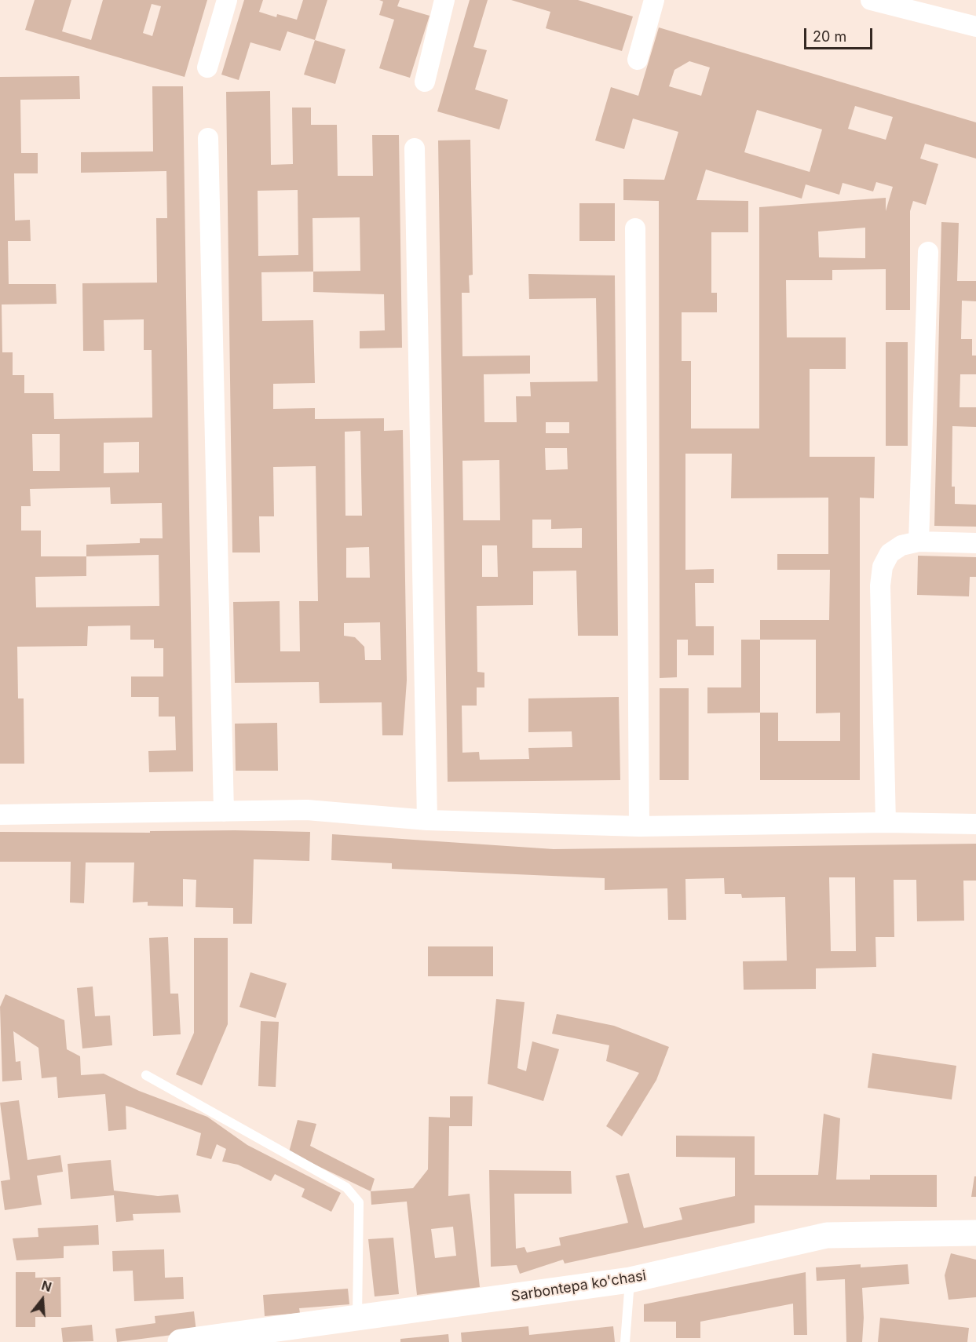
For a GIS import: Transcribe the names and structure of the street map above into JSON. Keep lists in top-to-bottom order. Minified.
{"streets":{"street":["Sarbontepa ko'chasi"]},"scale_bar":"20 m","north":"top"}
